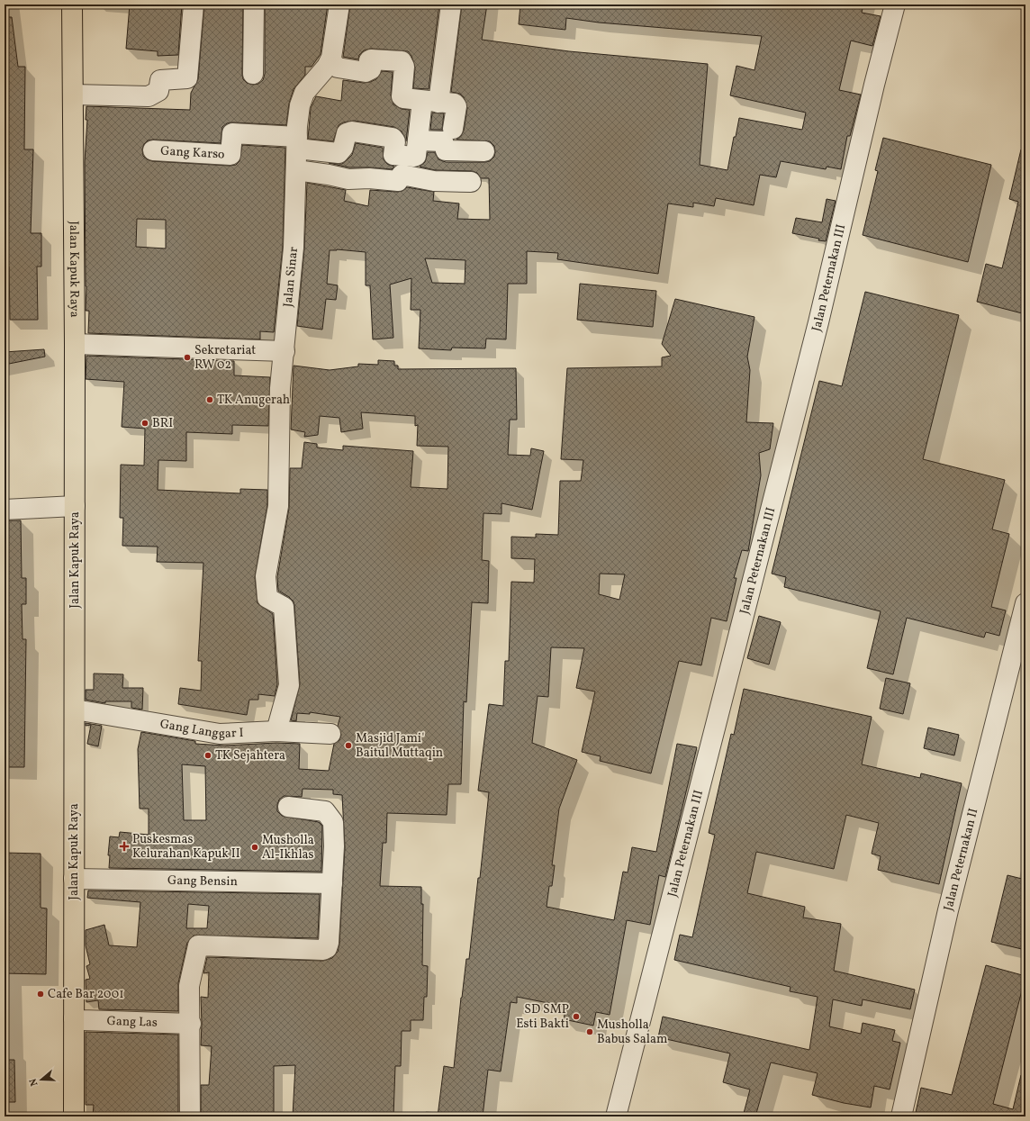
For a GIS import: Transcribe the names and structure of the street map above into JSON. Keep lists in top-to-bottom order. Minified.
{"streets":{"main road":["Jalan Kapuk Raya"],"street":["Gang Karso","Jalan Sinar","Jalan Peternakan III","Gang Langgar I","Jalan Peternakan II","Gang Bensin","Gang Las"]},"crossings":[["Gang Karso","Jalan Sinar"],["Jalan Kapuk Raya","Gang Langgar I"],["Jalan Kapuk Raya","Gang Bensin"],["Jalan Kapuk Raya","Gang Las"],["Jalan Sinar","Gang Langgar I"]],"places":{"other":["Sekretariat RW 02","TK Anugerah","BRI","Masjid Jami' Baitul Muttaqin","TK Sejahtera","Musholla Al-Ikhlas","Cafe Bar 2001","SD SMP Esti Bakti","Musholla Babus Salam"],"health":["Puskesmas Kelurahan Kapuk II"]},"north":"left"}
